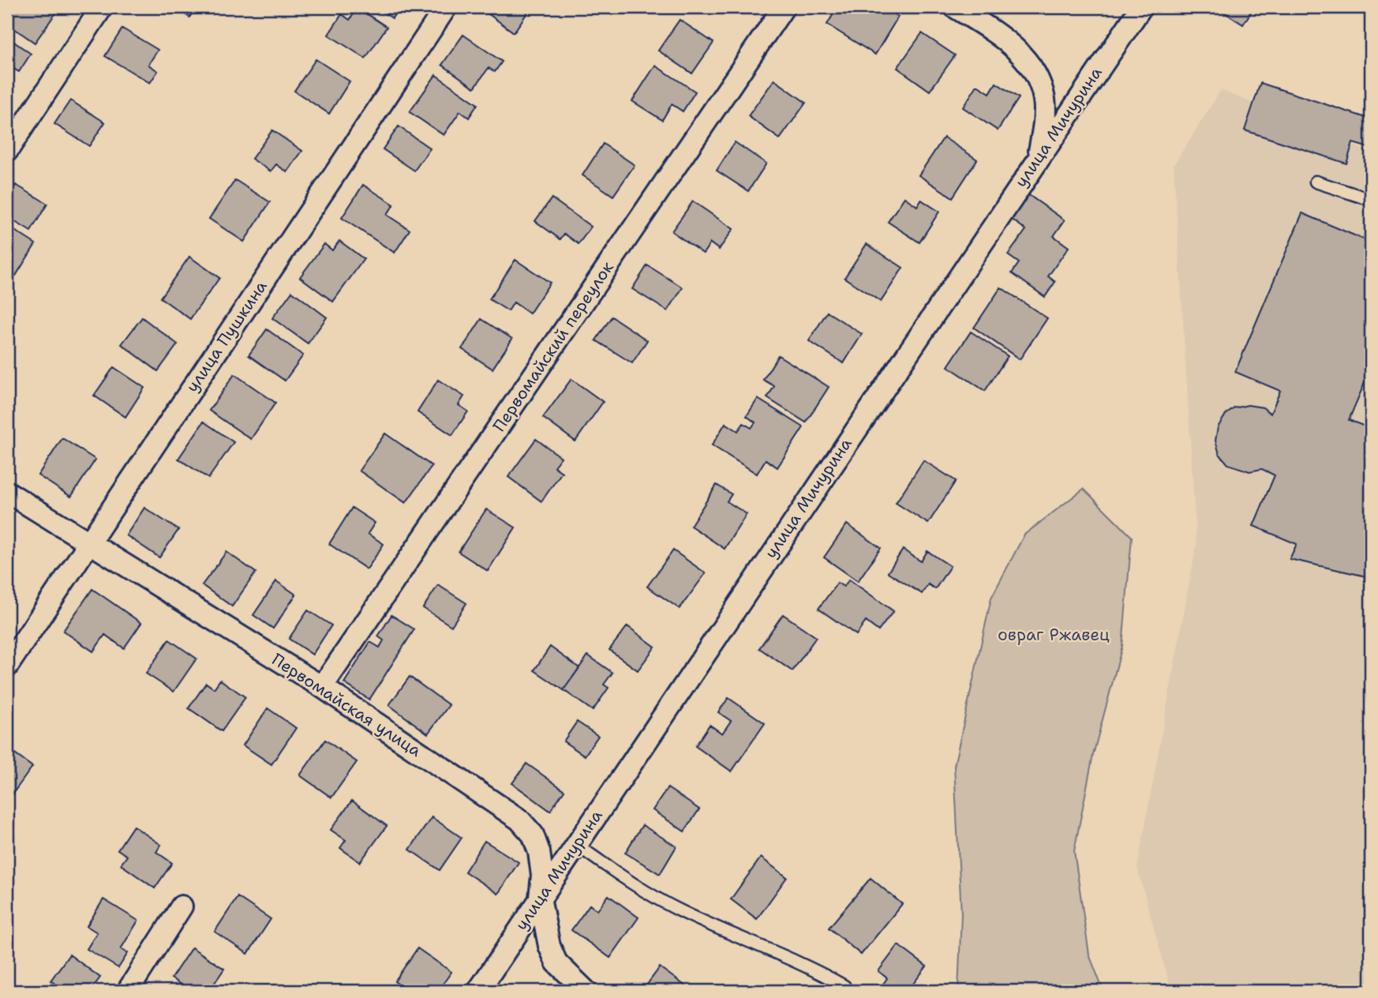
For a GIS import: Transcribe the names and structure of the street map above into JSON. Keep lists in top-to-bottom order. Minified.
{"streets":{"street":["улица Мичурина","улица Пушкина","Первомайский переулок","Первомайская улица"]},"crossings":[["улица Мичурина","Первомайская улица"],["улица Пушкина","Первомайская улица"],["Первомайский переулок","Первомайская улица"]],"parks":["овраг Ржавец"]}
